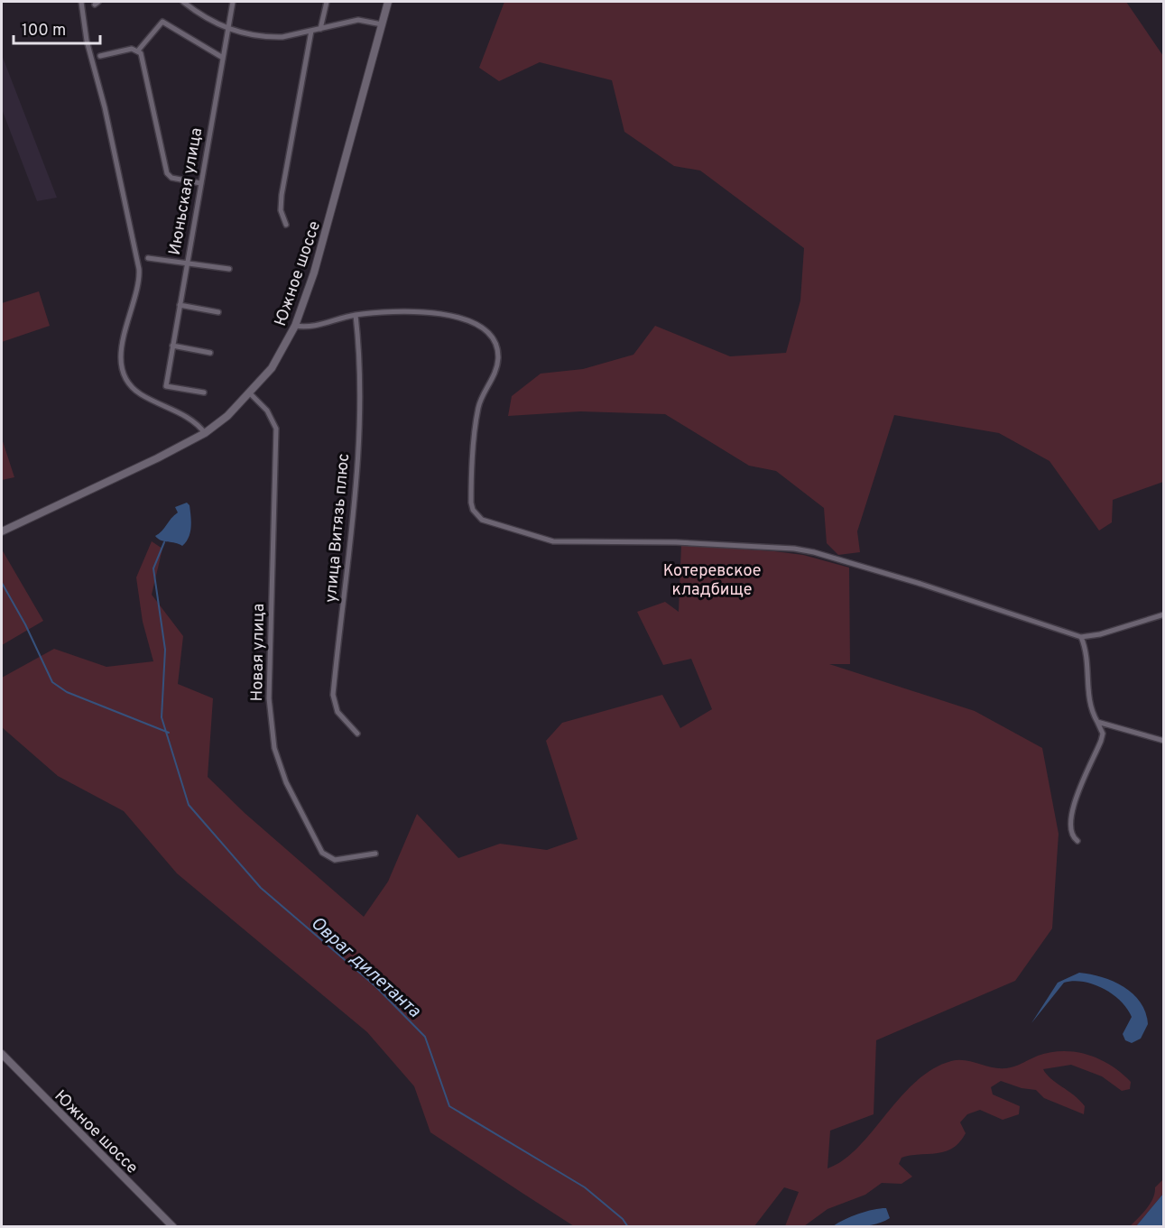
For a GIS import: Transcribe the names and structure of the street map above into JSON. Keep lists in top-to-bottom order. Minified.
{"streets":{"main road":["Южное шоссе"],"street":["Июньская улица","улица Витязь плюс","Новая улица"]},"crossings":[["Южное шоссе","Новая улица"]],"water":["Овраг дилетанта"],"parks":["Котеревское кладбище"],"scale_bar":"100 m"}
